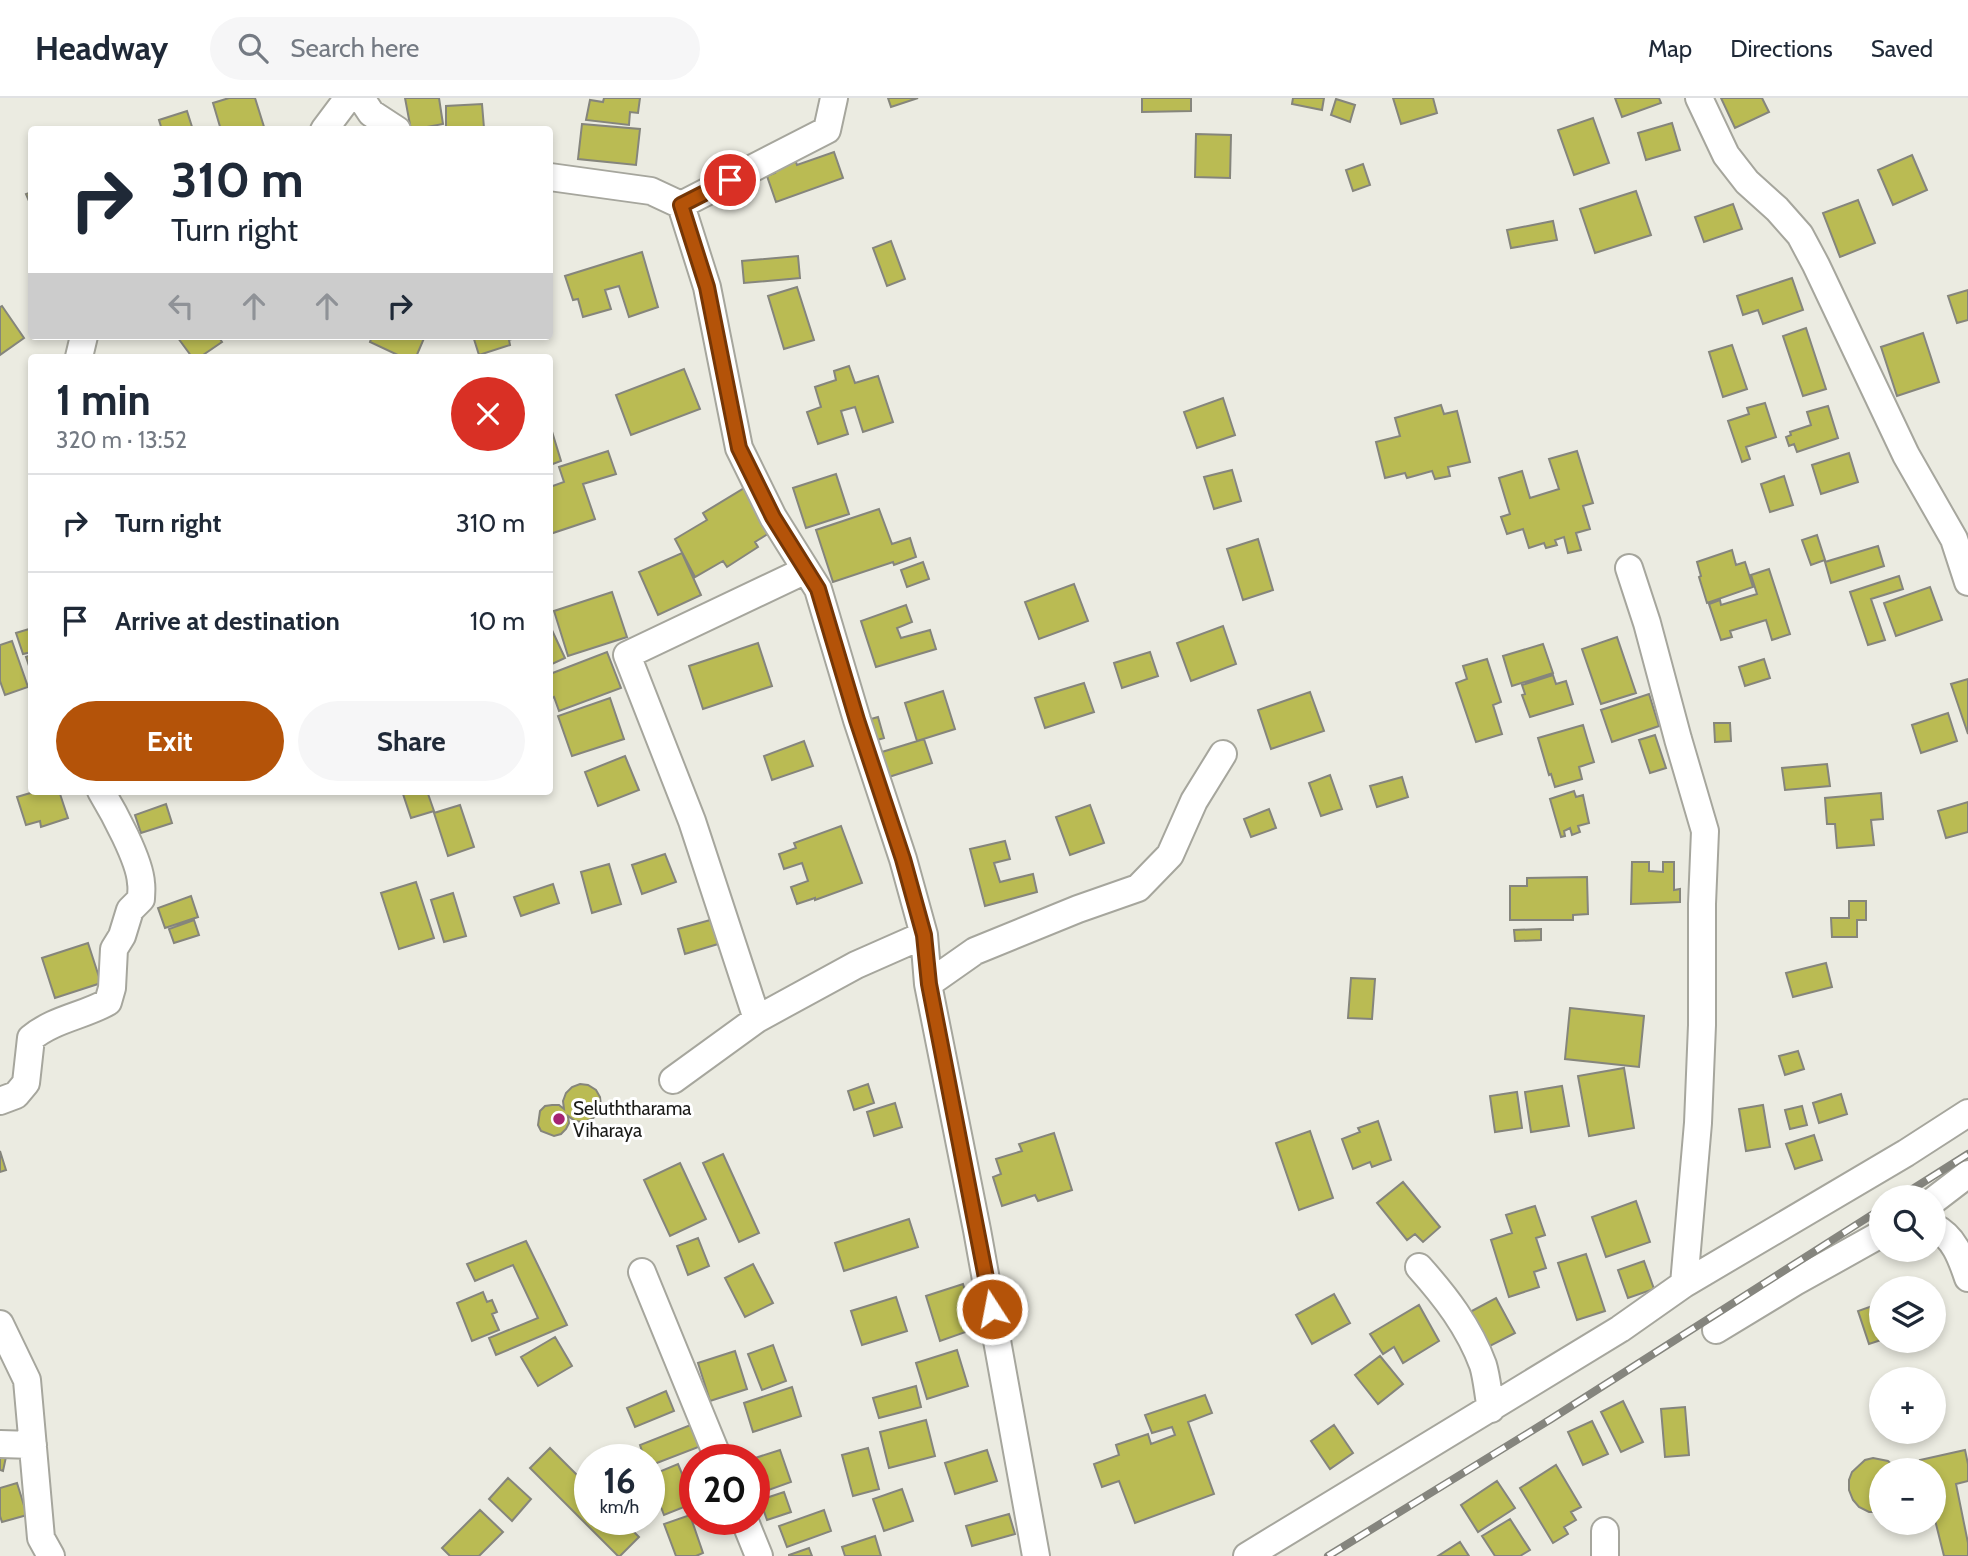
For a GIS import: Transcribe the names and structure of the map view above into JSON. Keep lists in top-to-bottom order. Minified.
{"places":["Seluththarama Viharaya"],"page":{"header":"Headway","search":"Search here","nav":["Map","Directions","Saved"],"turn":["310 m","Turn right"],"heading":["1 min","320 m · 13:52"],"list":[{"name":"Turn right","value":"310 m"},{"name":"Arrive at destination","value":"10 m"}],"buttons":["Exit","Share"],"map_buttons":["+","−"],"speed":"16 km/h","limit":"20"}}
